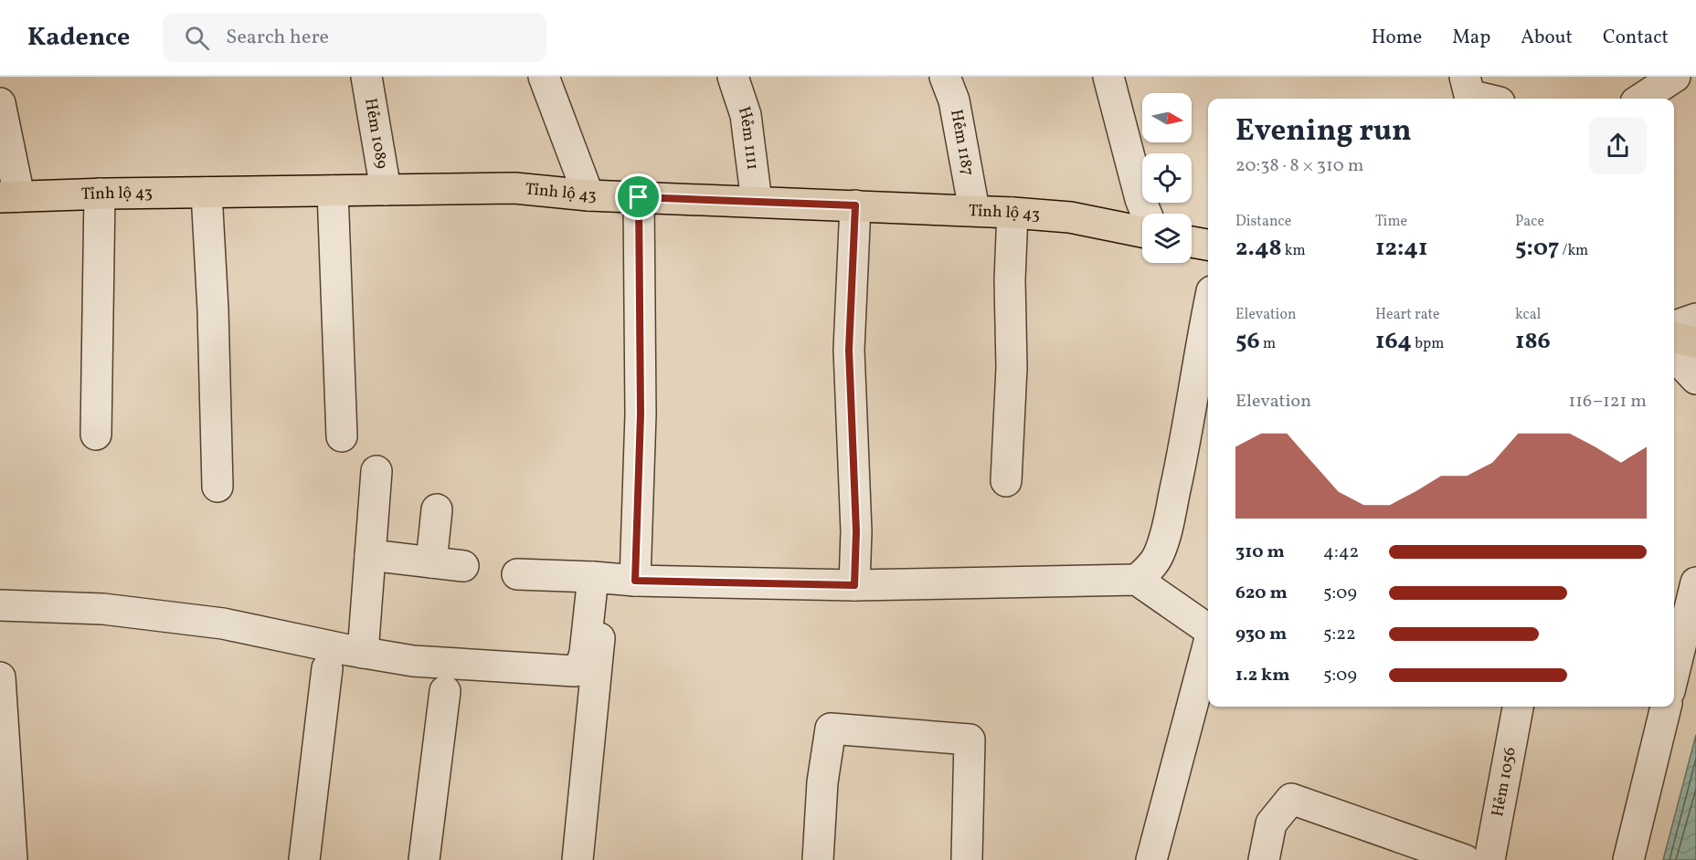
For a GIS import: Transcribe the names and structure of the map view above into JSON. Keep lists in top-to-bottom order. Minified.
{"streets":{"main road":["Tỉnh lộ 43"],"street":["Hẻm 1089","Hẻm 1111","Hẻm 1187","Hẻm 1056"]},"crossings":[["Hẻm 1089","Tỉnh lộ 43"],["Hẻm 1111","Tỉnh lộ 43"],["Hẻm 1187","Tỉnh lộ 43"]],"north":"right","page":{"header":"Kadence","search":"Search here","nav":["Home","Map","About","Contact"],"heading":["Evening run","20:38 · 8 × 310 m"],"stats":[["Distance","2.48 km"],["Time","12:41"],["Pace","5:07 /km"],["Elevation","56 m"],["Heart rate","164 bpm"],["kcal","186"]],"chart":["Elevation","116–121 m"],"list":[{"name":"310 m","note":"4:42"},{"name":"620 m","note":"5:09"},{"name":"930 m","note":"5:22"},{"name":"1.2 km","note":"5:09"}]}}
